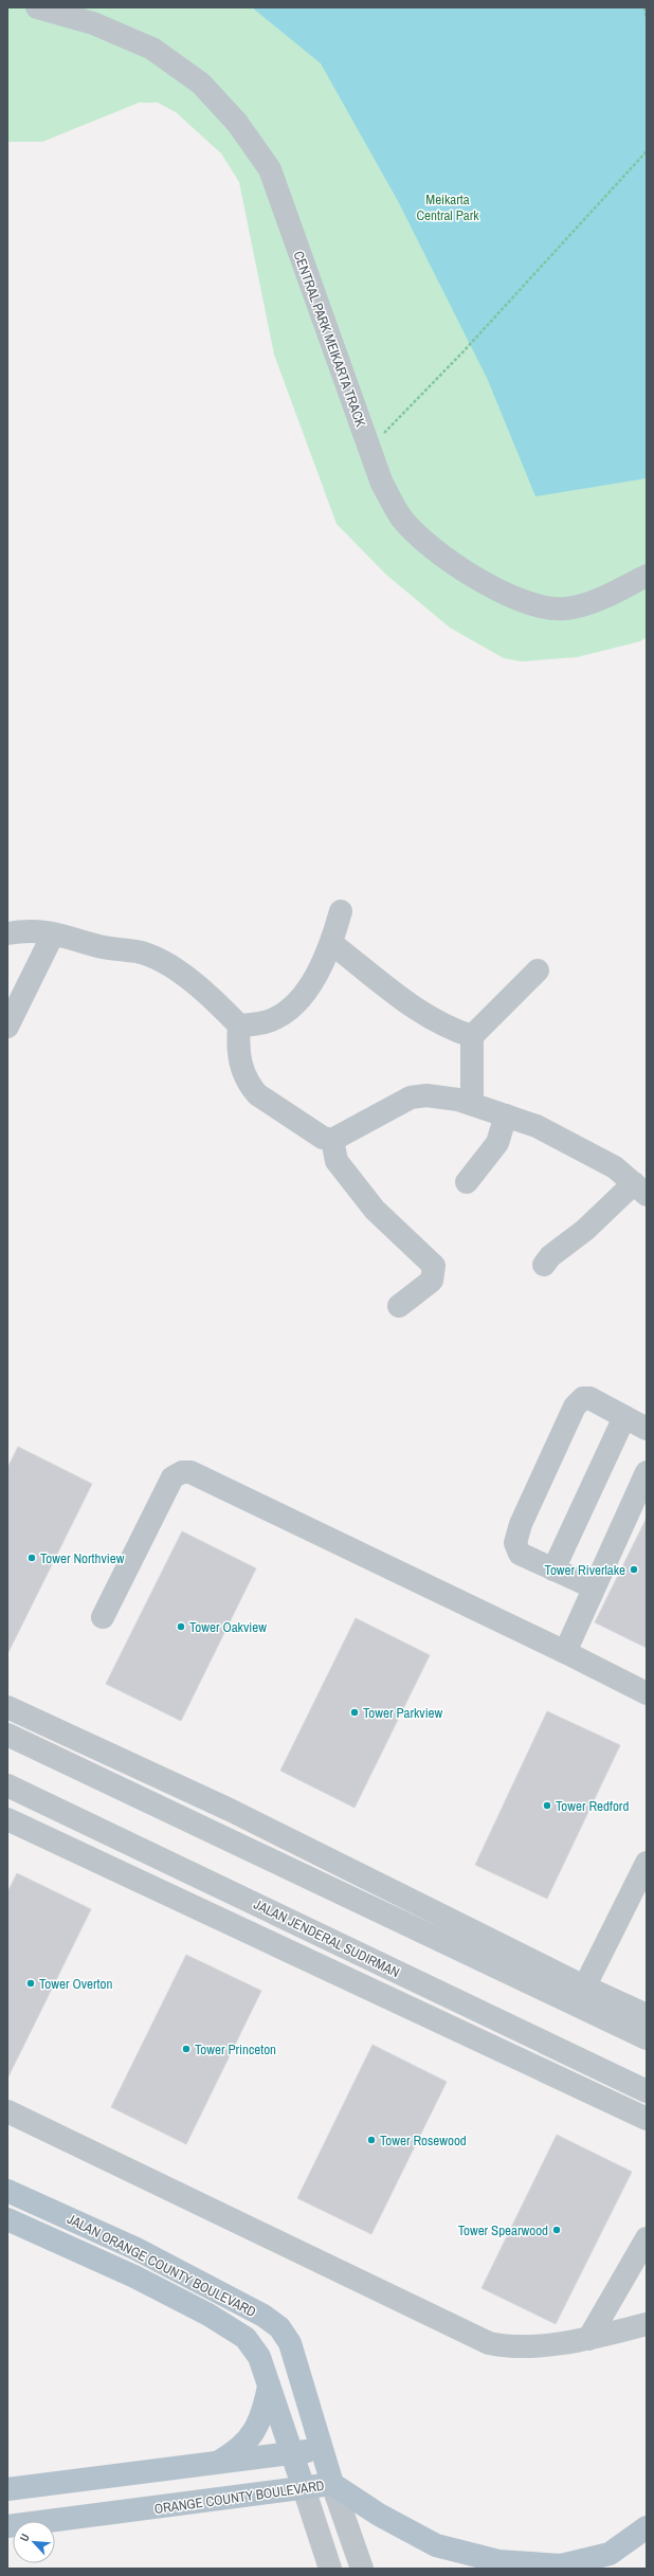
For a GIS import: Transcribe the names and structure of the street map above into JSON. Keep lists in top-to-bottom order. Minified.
{"streets":{"main road":["JALAN ORANGE COUNTY BOULEVARD","ORANGE COUNTY BOULEVARD"],"street":["CENTRAL PARK MEIKARTA TRACK","JALAN JENDERAL SUDIRMAN"]},"crossings":[["JALAN ORANGE COUNTY BOULEVARD","ORANGE COUNTY BOULEVARD"]],"parks":["Meikarta Central Park"],"places":["Tower Northview","Tower Riverlake","Tower Oakview","Tower Parkview","Tower Redford","Tower Overton","Tower Princeton","Tower Rosewood","Tower Spearwood"],"north":"top left"}
